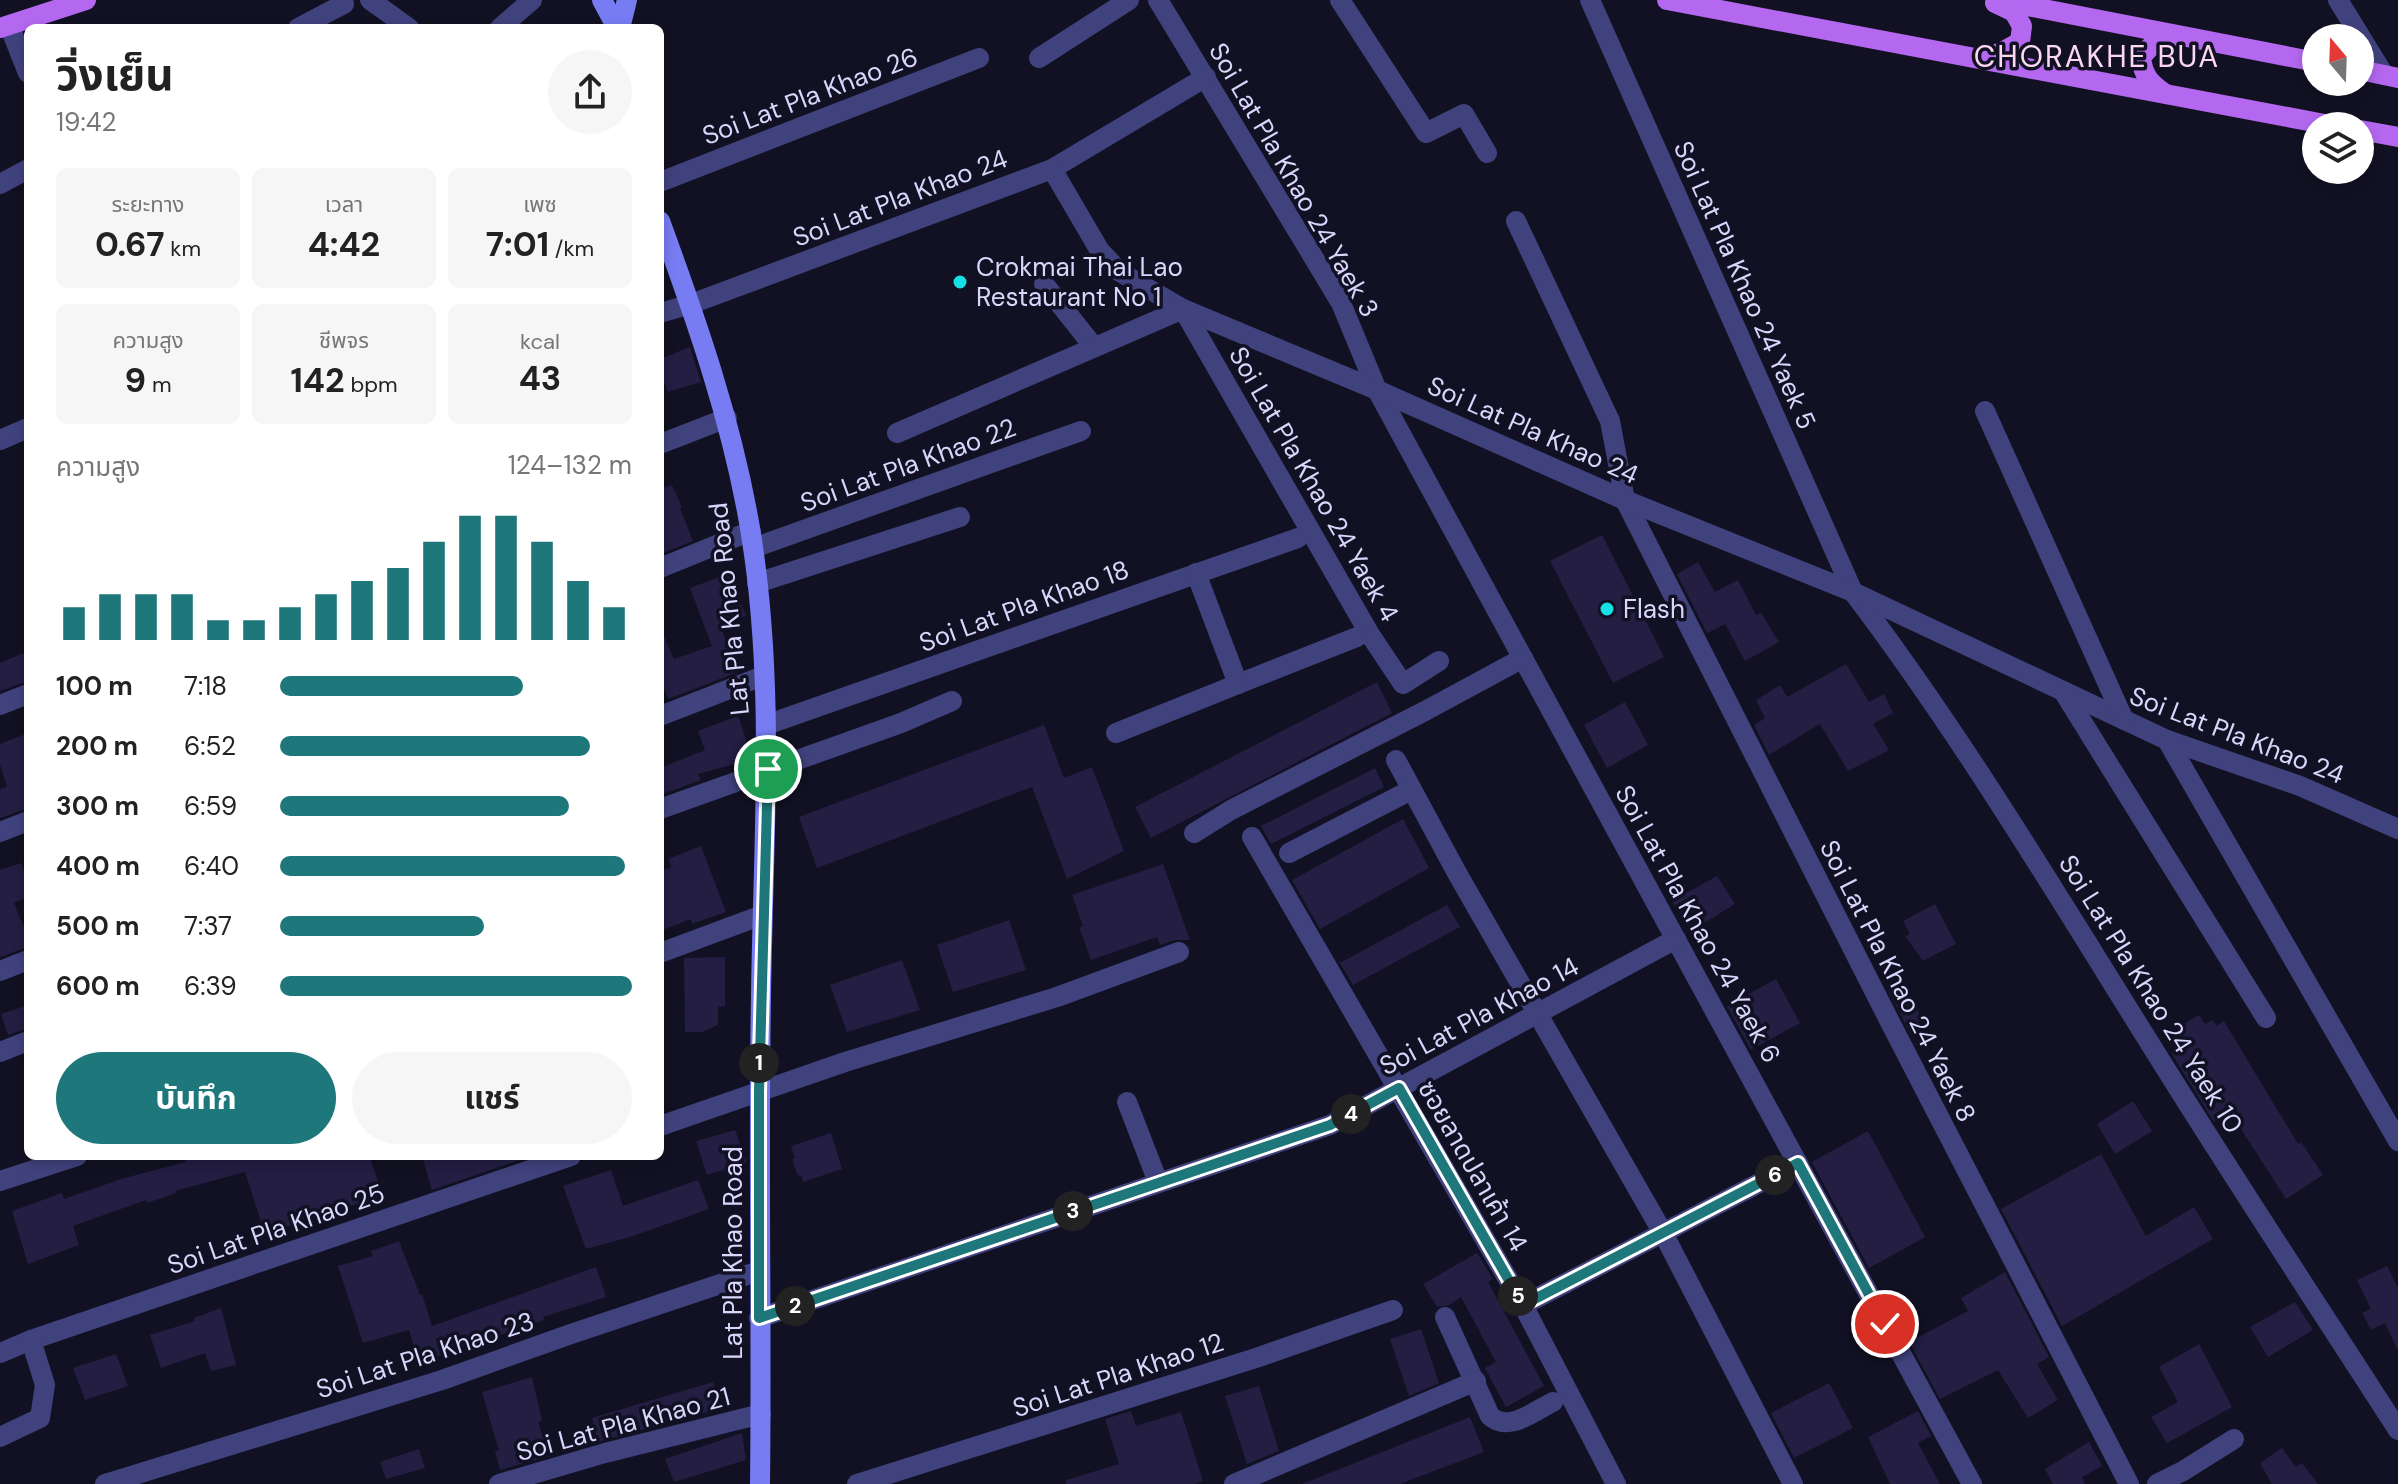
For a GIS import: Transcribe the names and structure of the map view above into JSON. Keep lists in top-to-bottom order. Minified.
{"streets":{"main road":["Lat Pla Khao Road"],"street":["Soi Lat Pla Khao 26","Soi Lat Pla Khao 24 Yaek 3","Soi Lat Pla Khao 24","Soi Lat Pla Khao 24 Yaek 5","Soi Lat Pla Khao 22","Soi Lat Pla Khao 24 Yaek 4","Soi Lat Pla Khao 18","Soi Lat Pla Khao 24 Yaek 6","Soi Lat Pla Khao 24 Yaek 8","Soi Lat Pla Khao 24 Yaek 10","Soi Lat Pla Khao 14","ซอยลาดปลาเค้า 14","Soi Lat Pla Khao 25","Soi Lat Pla Khao 23","Soi Lat Pla Khao 12","Soi Lat Pla Khao 21"]},"crossings":[["Soi Lat Pla Khao 24 Yaek 3","Soi Lat Pla Khao 24"],["Soi Lat Pla Khao 24 Yaek 3","Soi Lat Pla Khao 24 Yaek 6"],["Soi Lat Pla Khao 24","Soi Lat Pla Khao 24 Yaek 5"],["Soi Lat Pla Khao 24","Soi Lat Pla Khao 24 Yaek 4"],["Soi Lat Pla Khao 24","Lat Pla Khao Road"],["Soi Lat Pla Khao 24","Soi Lat Pla Khao 24 Yaek 6"],["Soi Lat Pla Khao 24","Soi Lat Pla Khao 24 Yaek 8"],["Soi Lat Pla Khao 24","Soi Lat Pla Khao 24 Yaek 10"],["Soi Lat Pla Khao 24 Yaek 5","Soi Lat Pla Khao 24 Yaek 10"],["Soi Lat Pla Khao 22","Lat Pla Khao Road"],["Soi Lat Pla Khao 18","Lat Pla Khao Road"],["Lat Pla Khao Road","Soi Lat Pla Khao 14"],["Lat Pla Khao Road","Soi Lat Pla Khao 23"],["Lat Pla Khao Road","Soi Lat Pla Khao 21"],["Soi Lat Pla Khao 24 Yaek 6","Soi Lat Pla Khao 14"],["Soi Lat Pla Khao 14","ซอยลาดปลาเค้า 14"]],"districts":["CHORAKHE BUA"],"places":["Crokmai Thai Lao Restaurant No 1","Flash"],"north":"top","page":{"heading":["วิ่งเย็น","19:42"],"stats":[["ระยะทาง","0.67 km"],["เวลา","4:42"],["เพซ","7:01 /km"],["ความสูง","9 m"],["ชีพจร","142 bpm"],["kcal","43"]],"chart":["ความสูง","124–132 m"],"list":[{"name":"100 m","note":"7:18"},{"name":"200 m","note":"6:52"},{"name":"300 m","note":"6:59"},{"name":"400 m","note":"6:40"},{"name":"500 m","note":"7:37"},{"name":"600 m","note":"6:39"}],"buttons":["บันทึก","แชร์"],"pins":["1","4","6","3","5","2"]}}
